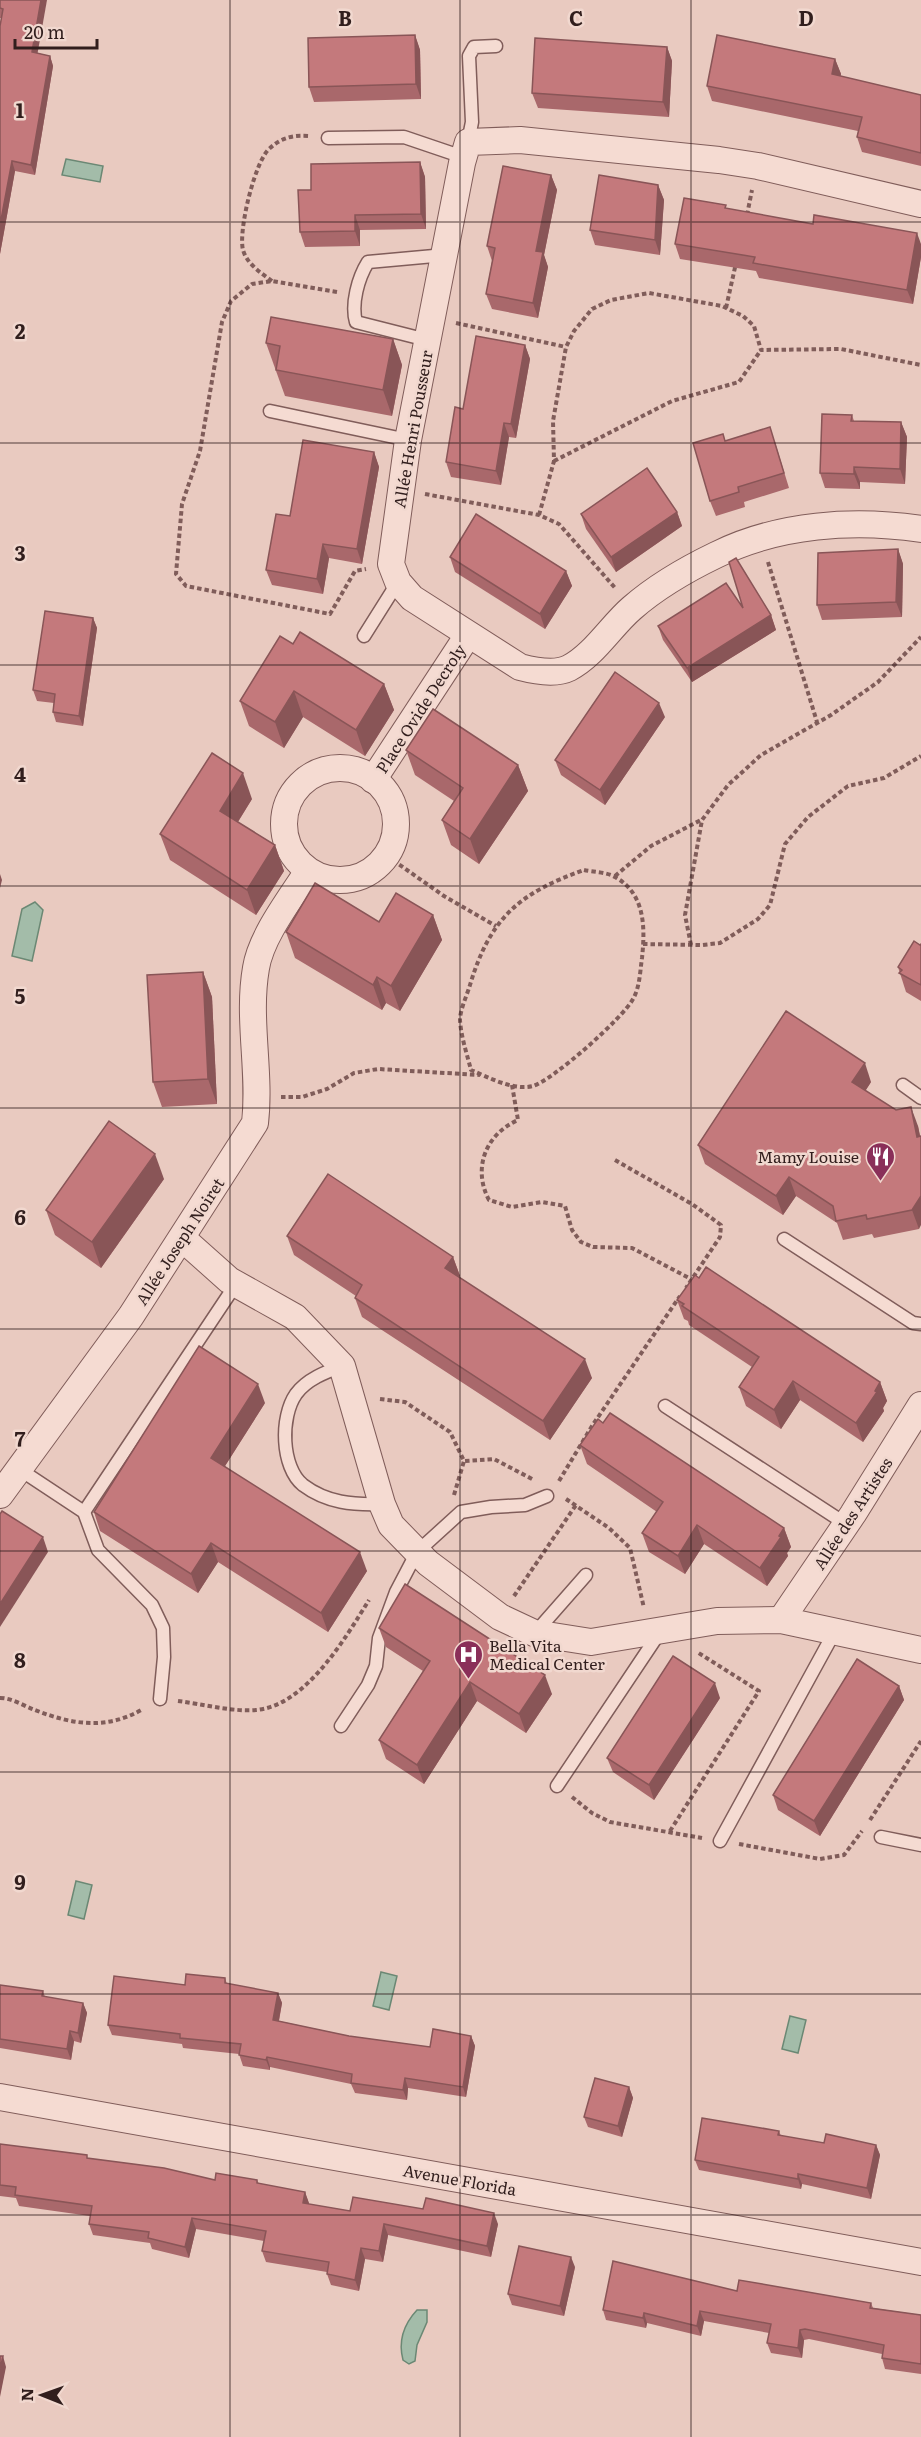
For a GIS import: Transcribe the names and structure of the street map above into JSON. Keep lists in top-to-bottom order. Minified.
{"streets":{"street":["Allée Henri Pousseur","Place Ovide Decroly","Allée Joseph Noiret","Allée des Artistes","Avenue Florida"]},"crossings":[["Place Ovide Decroly","Allée Joseph Noiret"]],"places":{"restaurant":["Mamy Louise"],"hospital":["Bella Vita Medical Center"]},"scale_bar":"20 m","north":"left","grid":{"columns":["B","C","D"],"rows":["1","2","3","4","5","6","7","8","9"]}}
